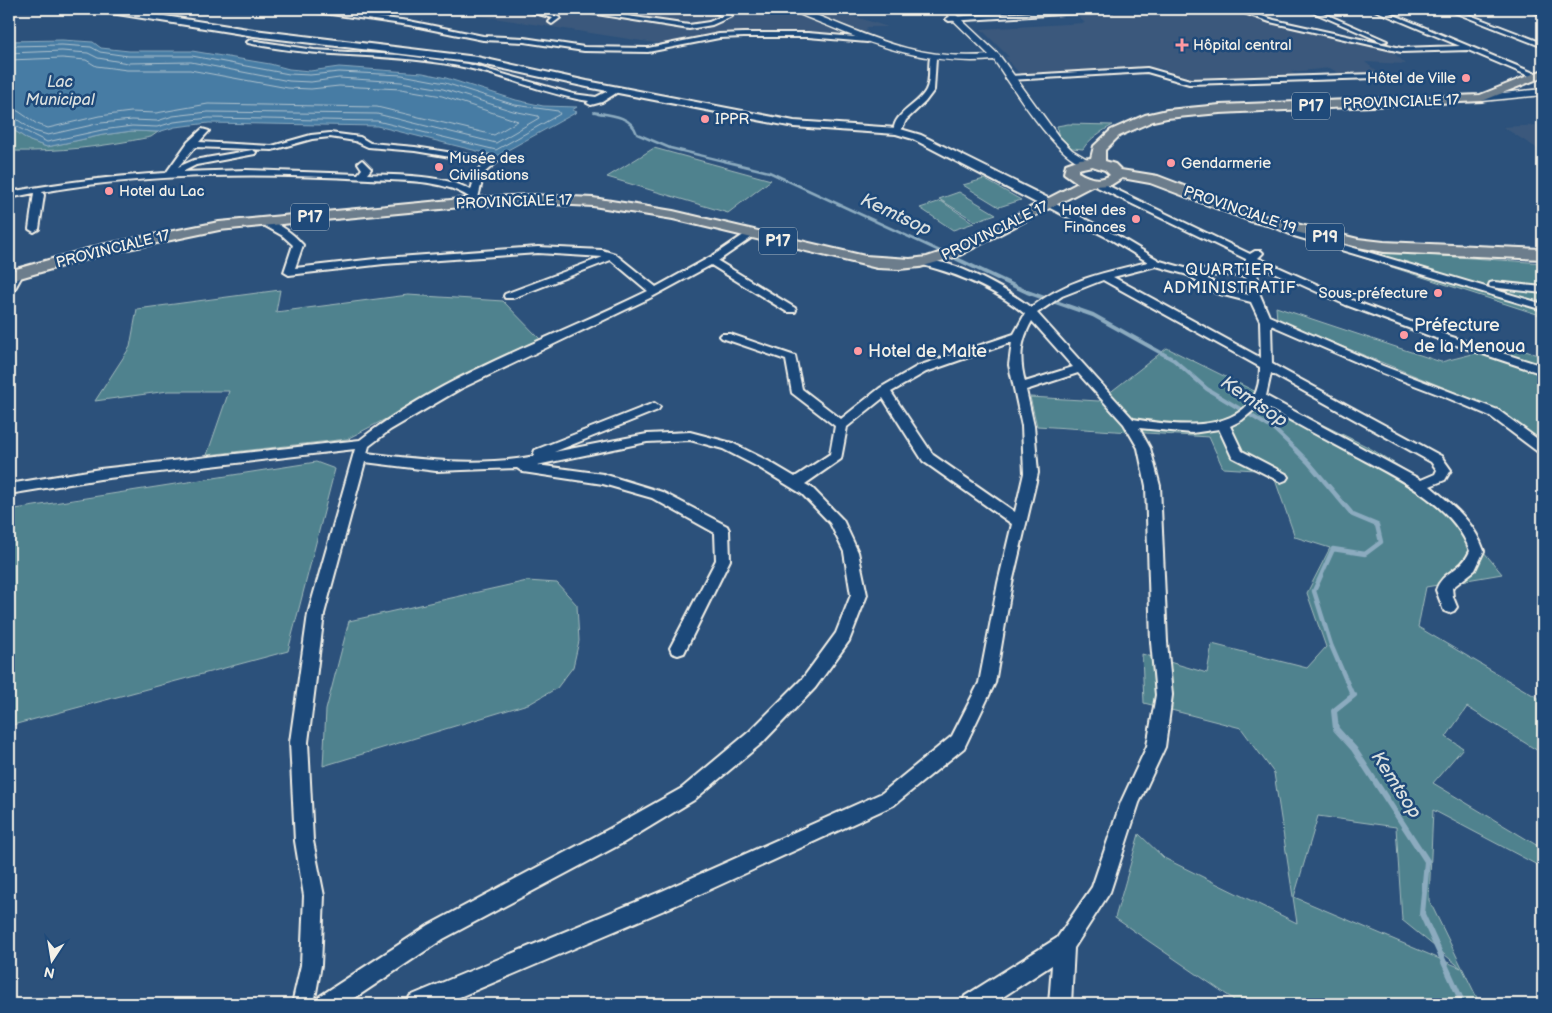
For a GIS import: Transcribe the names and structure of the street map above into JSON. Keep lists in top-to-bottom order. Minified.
{"streets":{"main road":["PROVINCIALE 17","P17","PROVINCIALE 19","P19"]},"crossings":[["PROVINCIALE 17","PROVINCIALE 19"]],"districts":["QUARTIER ADMINISTRATIF"],"water":["Lac Municipal","Kemtsop"],"places":{"health":["Hôpital central"],"other":["Hôtel de Ville","IPPR","Gendarmerie","Musée des Civilisations","Hotel du Lac","Hotel des Finances","Sous-préfecture","Préfecture de la Menoua","Hotel de Malte"]},"north":"bottom"}
